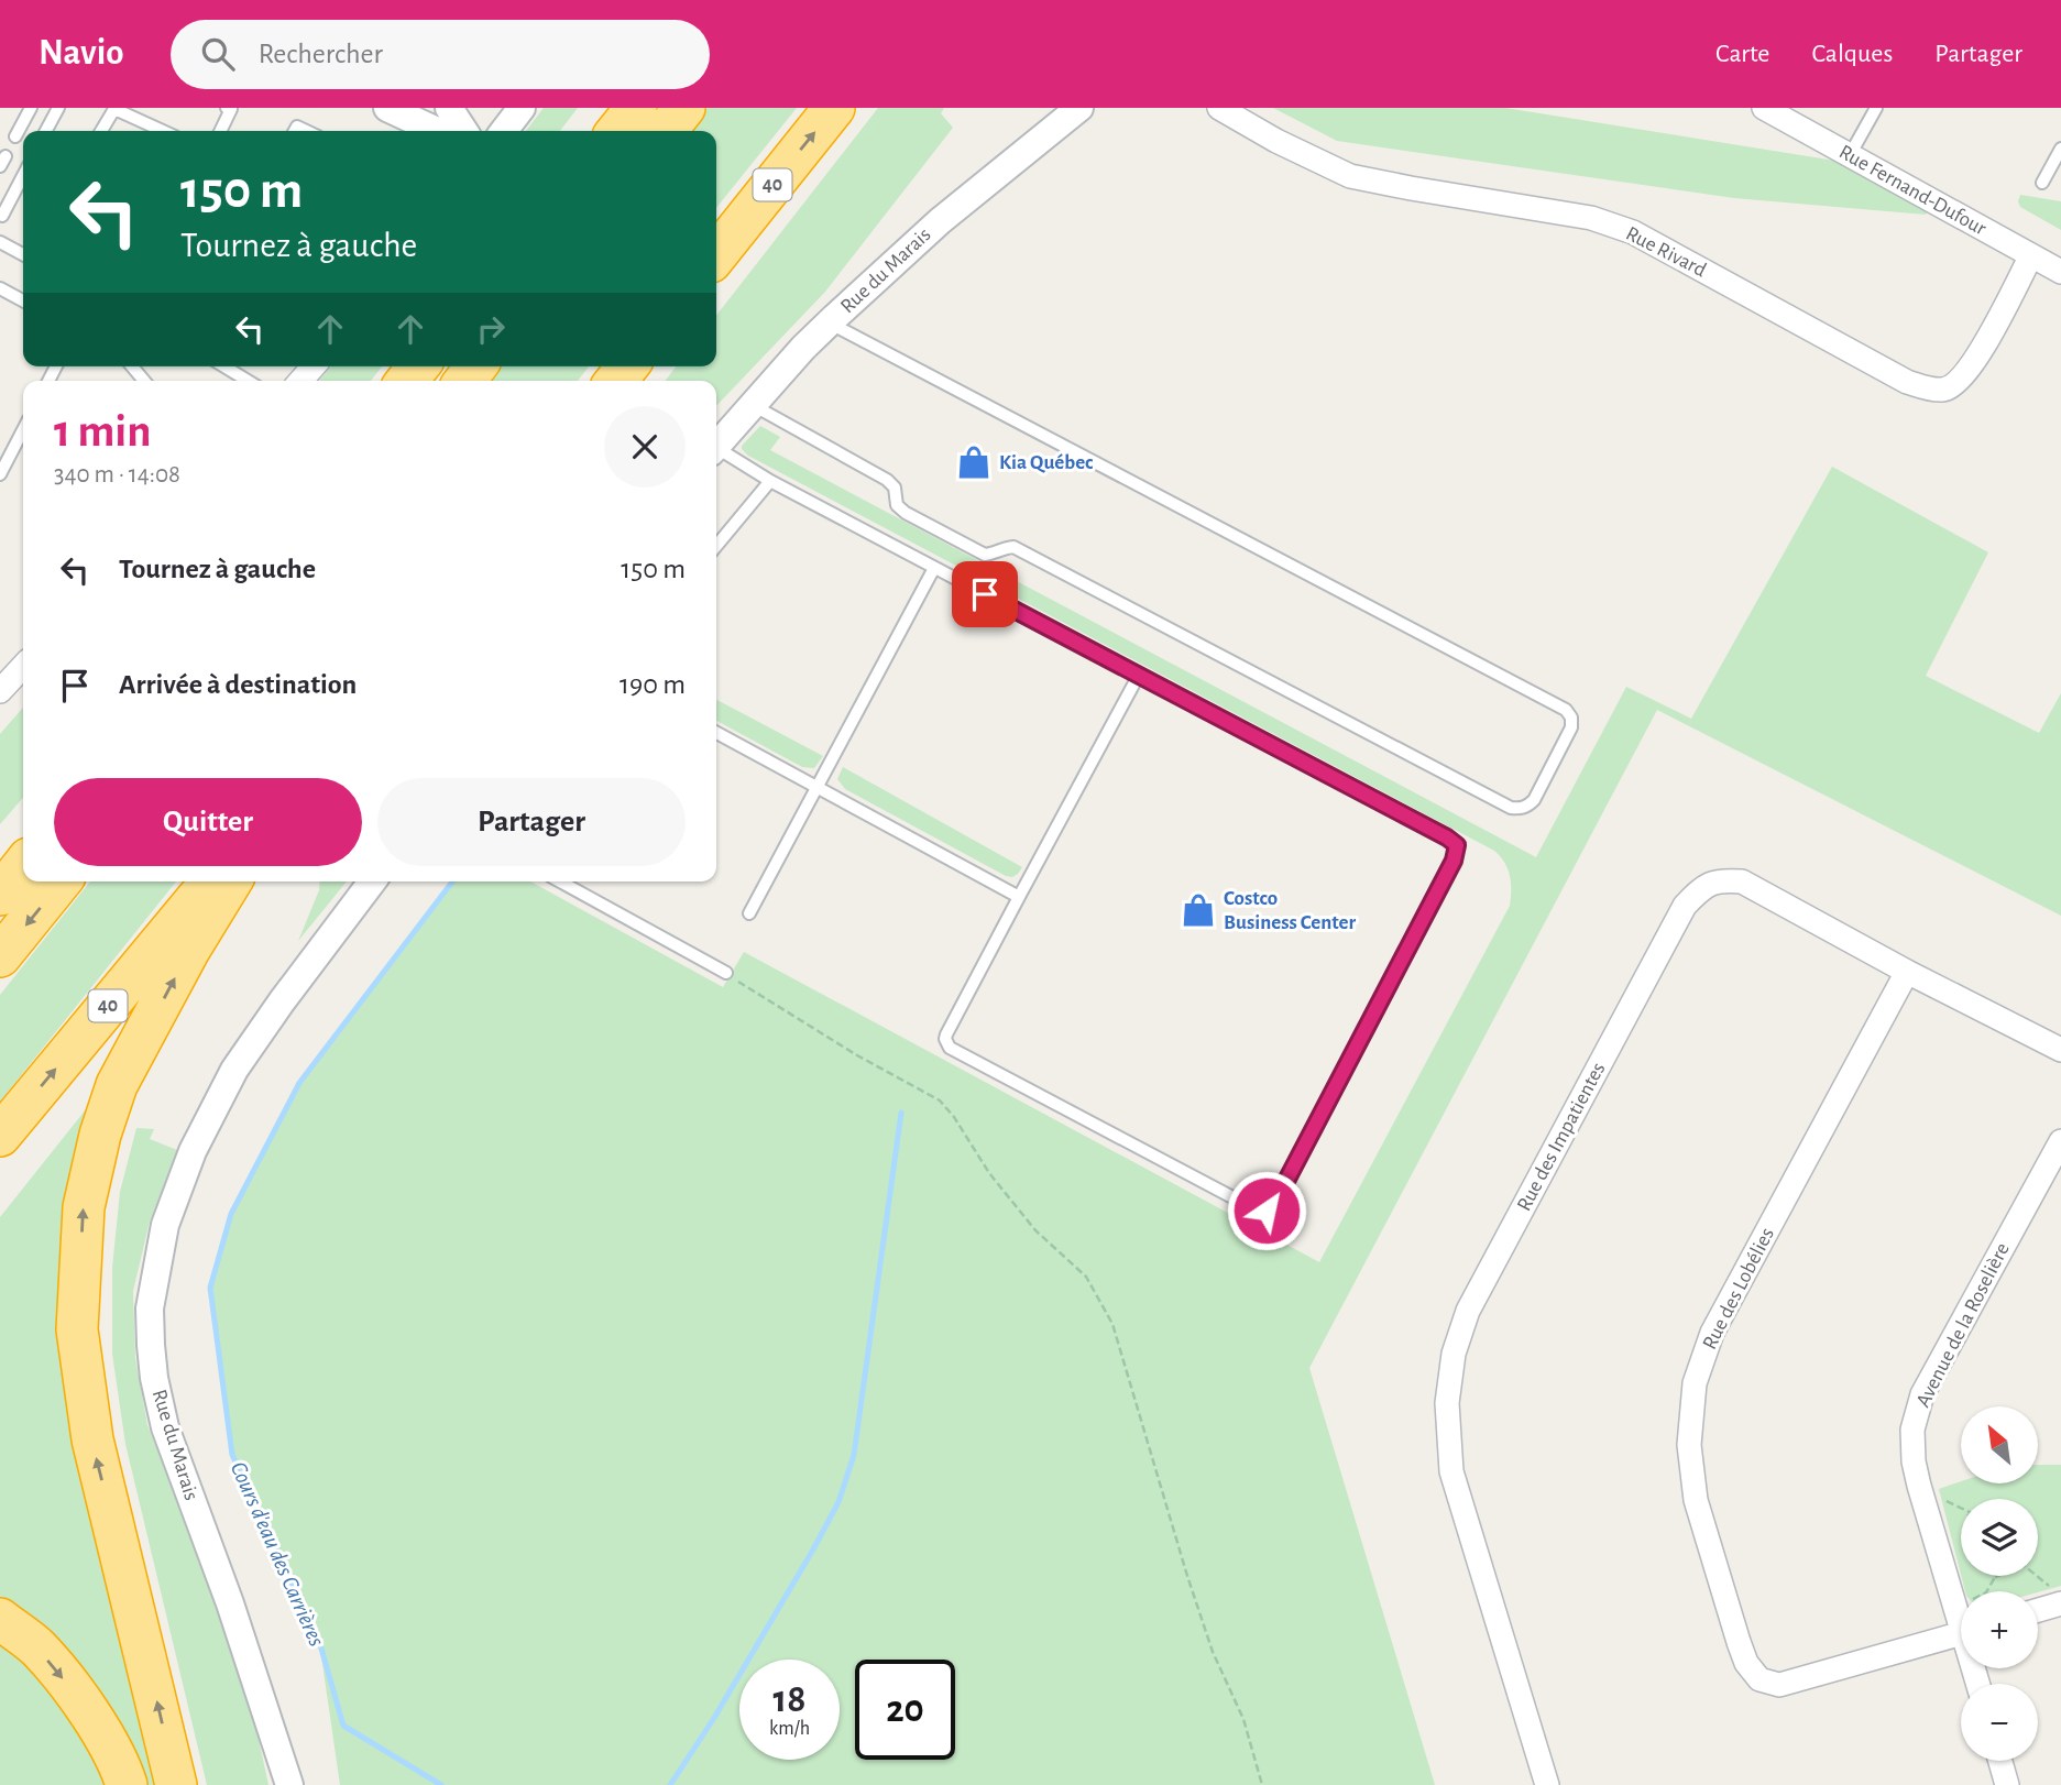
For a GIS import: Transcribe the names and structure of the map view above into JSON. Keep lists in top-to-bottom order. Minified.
{"streets":{"highway":["40"],"street":["Rue Fernand-Dufour","Rue Rivard","Rue du Marais","Rue des Impatientes","Rue des Lobélies","Avenue de la Roselière"]},"crossings":[["Rue Fernand-Dufour","Rue Rivard"],["Rue des Impatientes","Rue des Lobélies"]],"water":["Cours d'eau des Carrières"],"places":{"shop":["Kia Québec","Costco Business Center"]},"north":"top left","page":{"header":"Navio","search":"Rechercher","nav":["Carte","Calques","Partager"],"turn":["150 m","Tournez à gauche"],"heading":["1 min","340 m · 14:08"],"list":[{"name":"Tournez à gauche","value":"150 m"},{"name":"Arrivée à destination","value":"190 m"}],"buttons":["Quitter","Partager"],"map_buttons":["+","−"],"speed":"18 km/h","limit":"20"}}
